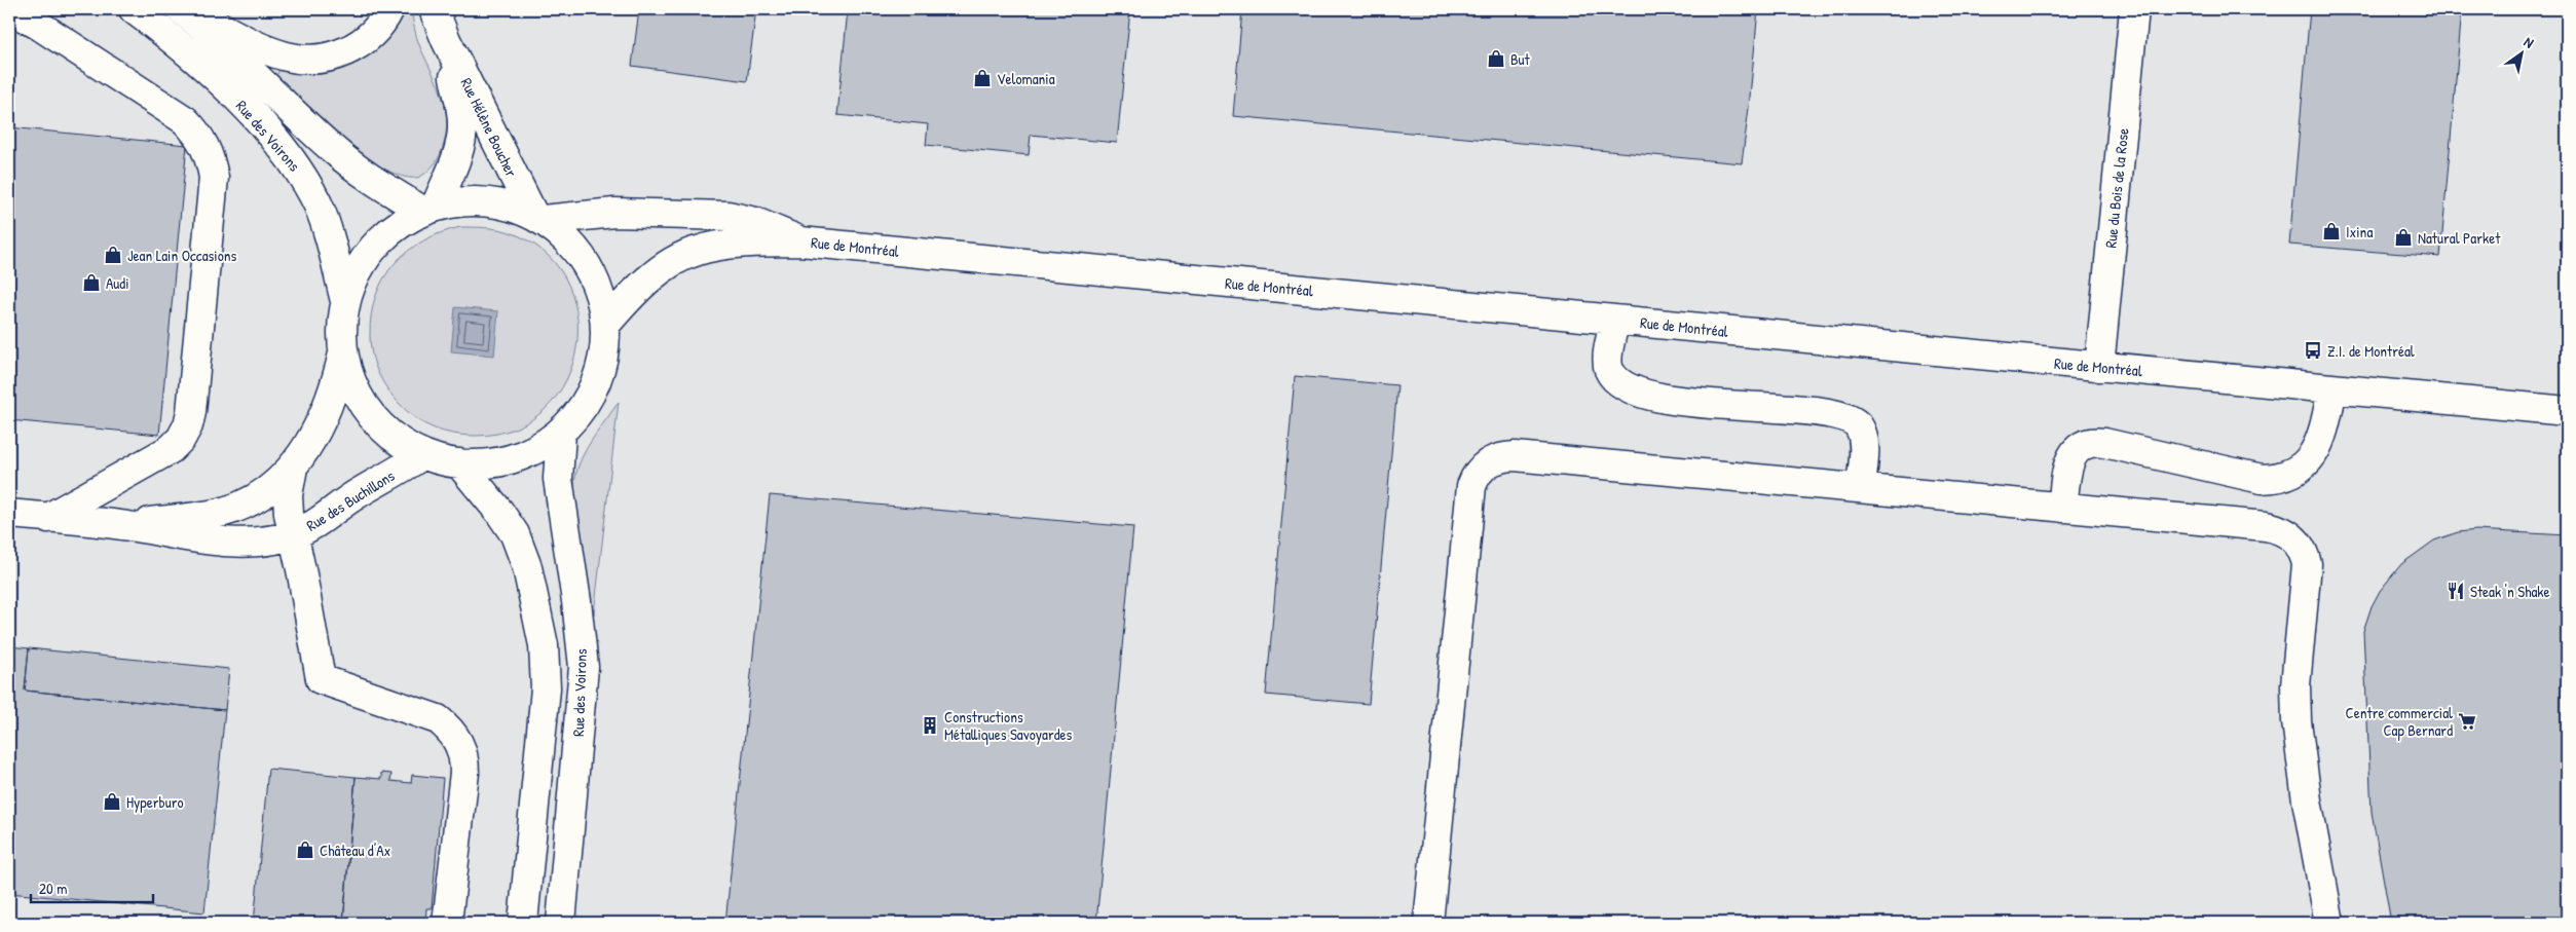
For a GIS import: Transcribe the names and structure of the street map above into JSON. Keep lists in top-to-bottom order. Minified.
{"streets":{"street":["Rue Hélène Boucher","Rue des Voirons","Rue du Bois de la Rose","Rue de Montréal","Rue des Buchillons"]},"crossings":[["Rue Hélène Boucher","Rue des Voirons"],["Rue Hélène Boucher","Rue de Montréal"],["Rue du Bois de la Rose","Rue de Montréal"]],"places":{"shop":["But","Velomania","Ixina","Natural Parket","Jean Lain Occasions","Audi","Hyperburo","Château d'Ax"],"bus stop":["Z.I. de Montréal"],"restaurant":["Steak 'n Shake"],"supermarket":["Centre commercial Cap Bernard"],"building":["Constructions Métalliques Savoyardes"]},"scale_bar":"20 m","north":"top right"}
